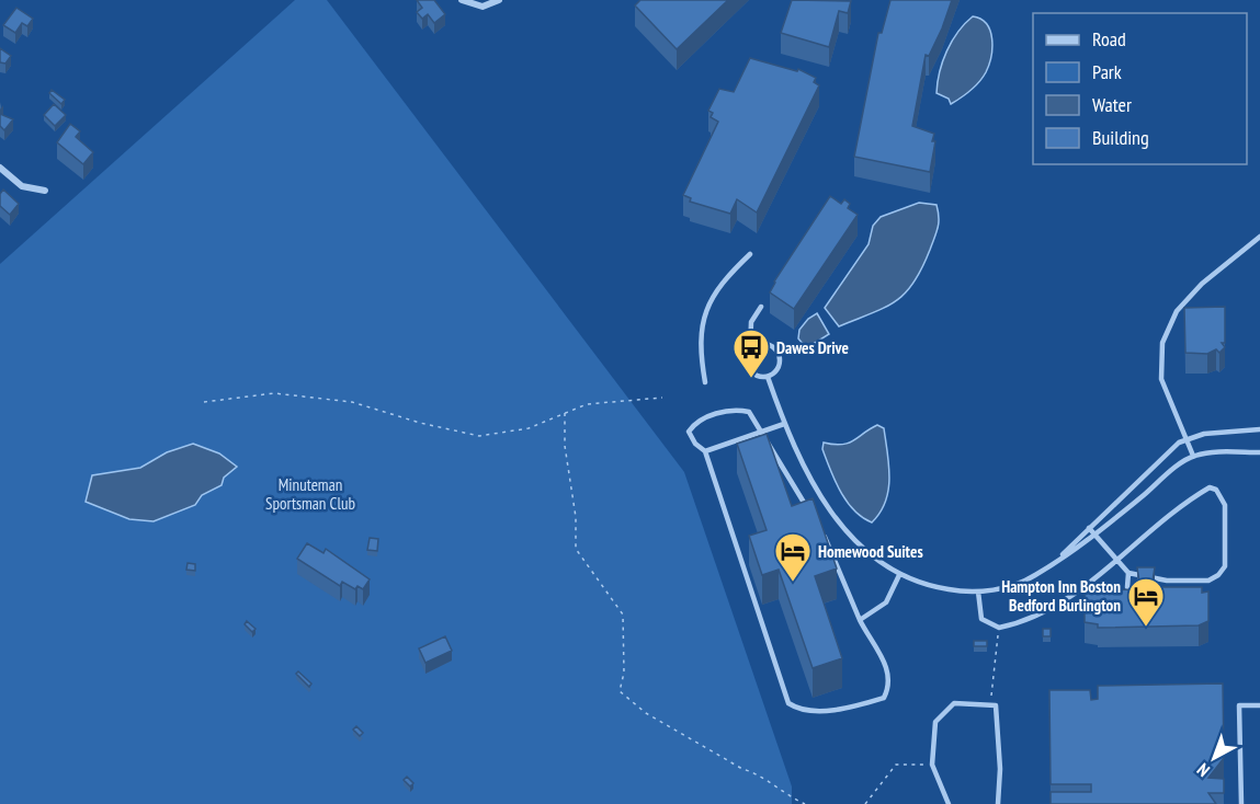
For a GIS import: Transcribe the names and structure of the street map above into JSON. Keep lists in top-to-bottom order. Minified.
{"parks":["Minuteman Sportsman Club"],"places":{"bus stop":["Dawes Drive"],"hotel":["Homewood Suites","Hampton Inn Boston Bedford Burlington"]},"legend":["Road","Park","Water","Building"],"north":"bottom left"}
